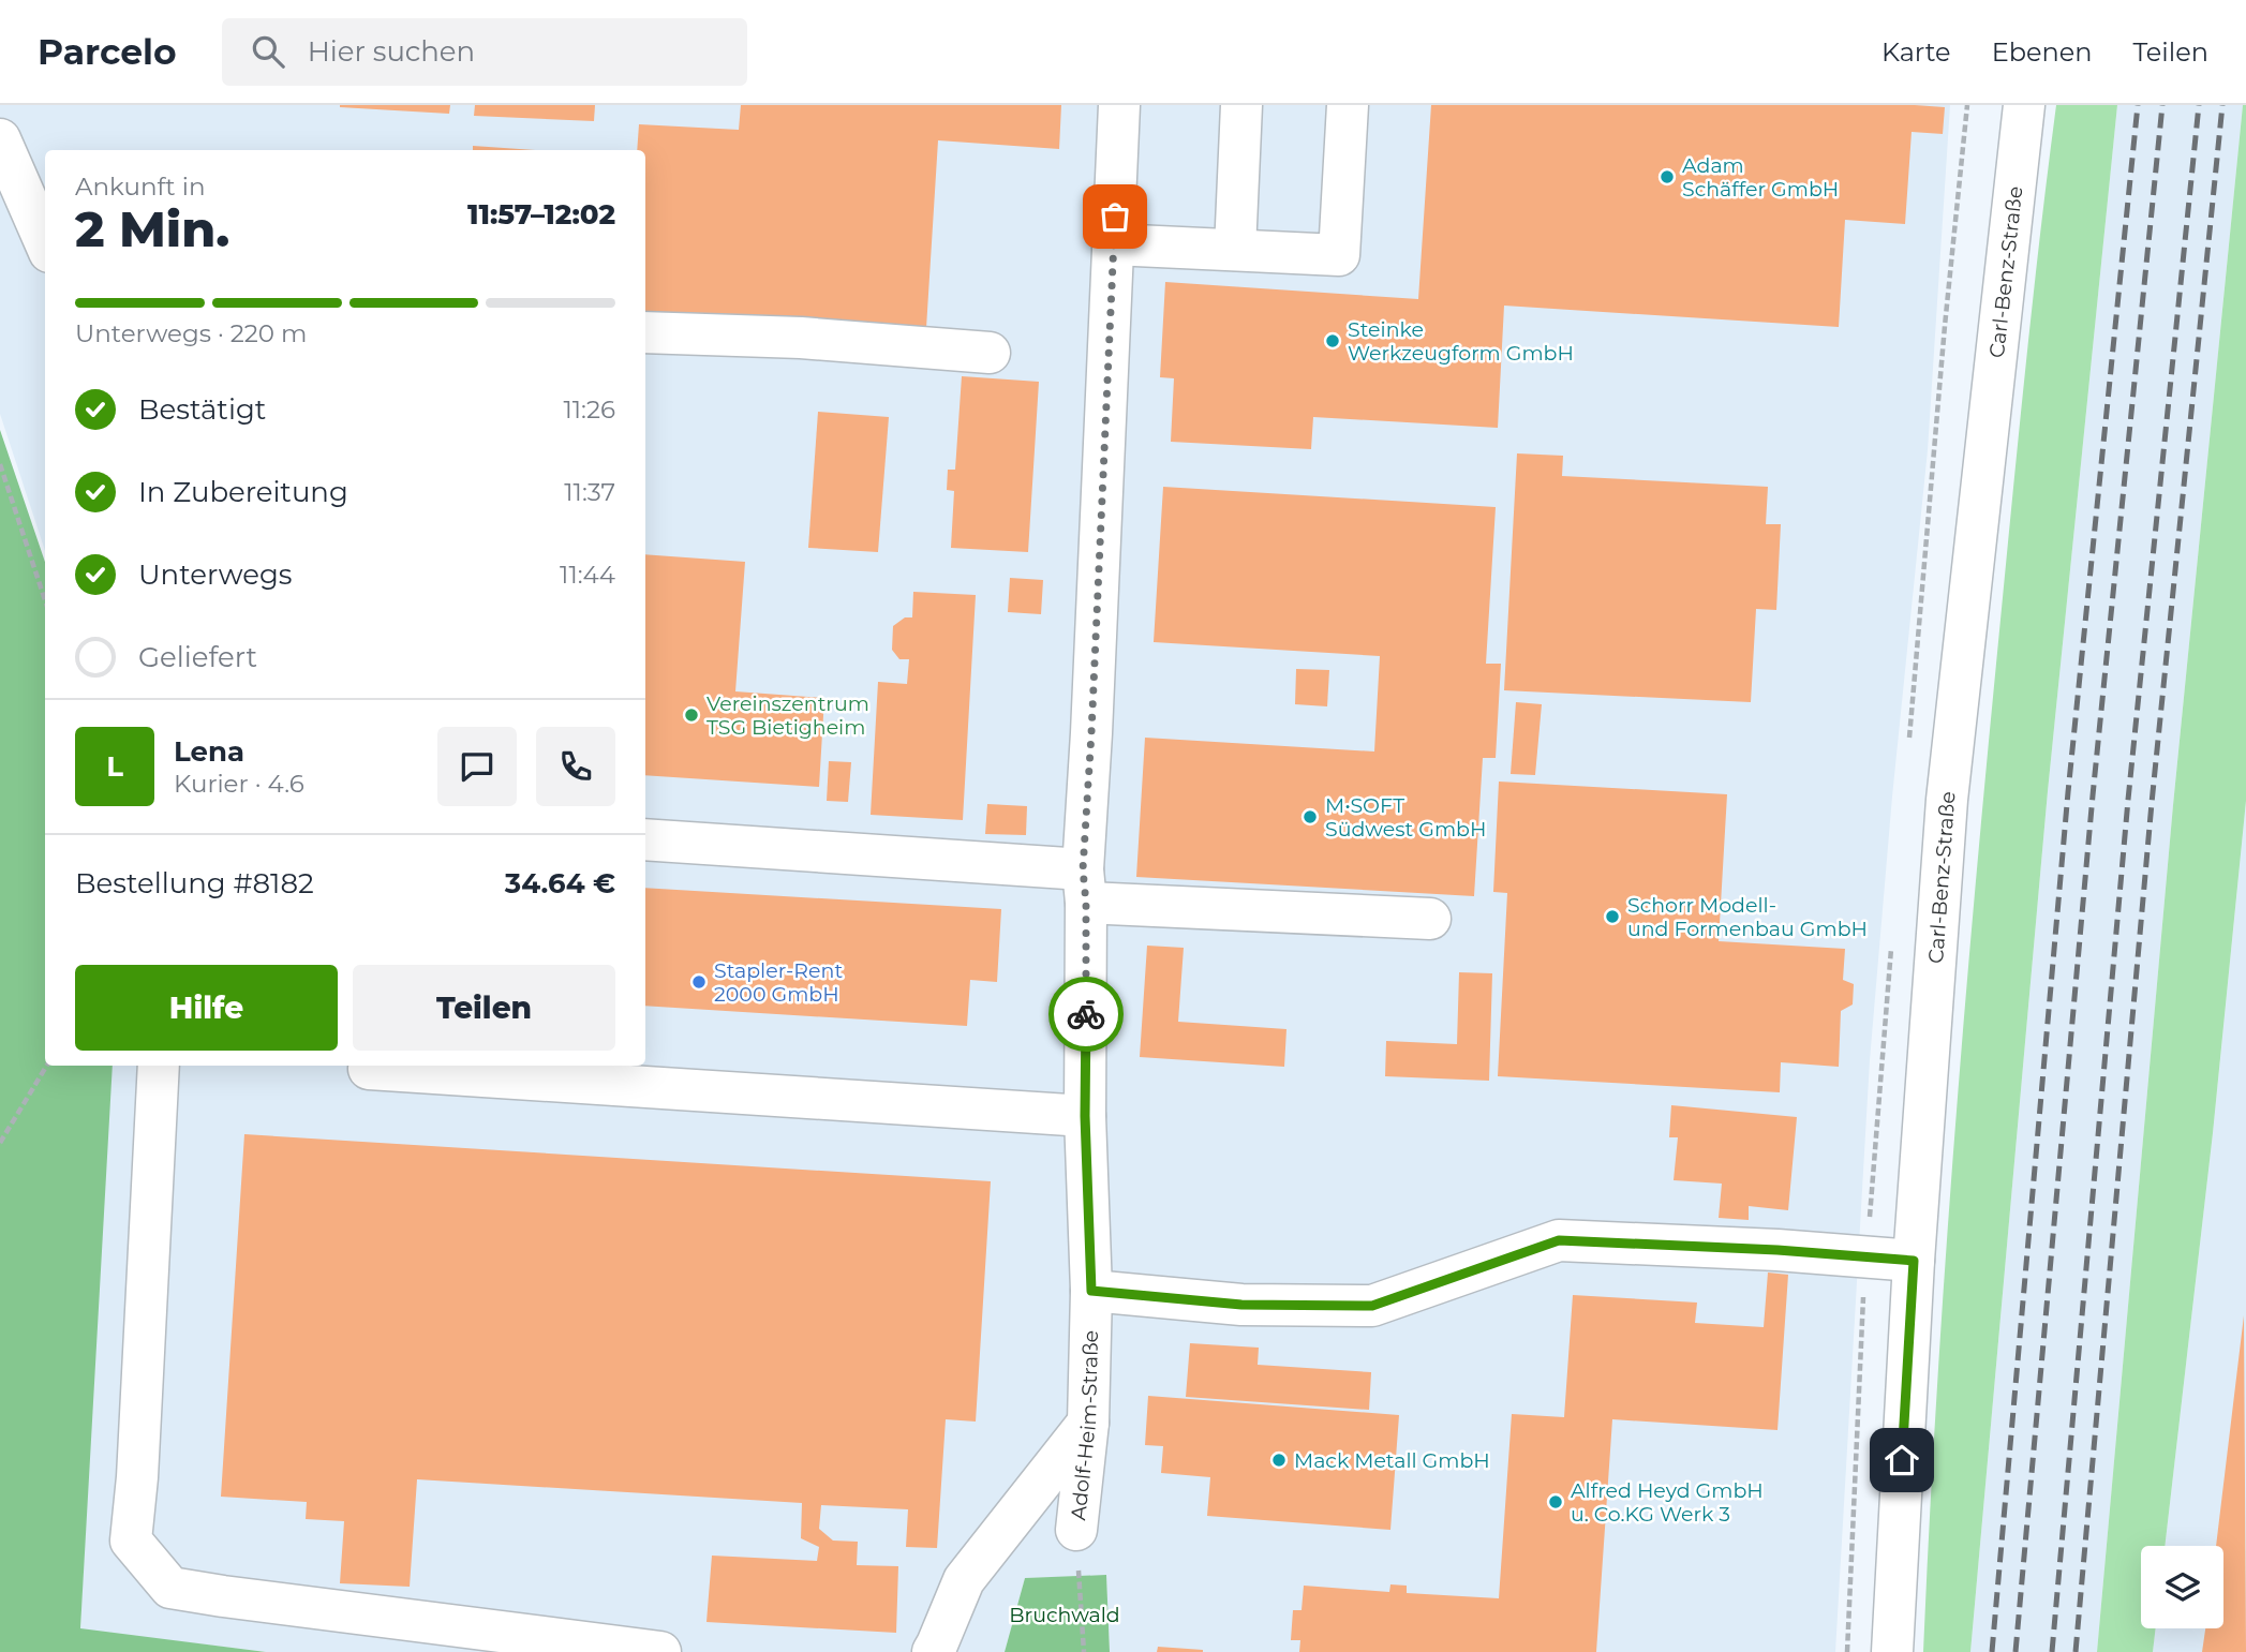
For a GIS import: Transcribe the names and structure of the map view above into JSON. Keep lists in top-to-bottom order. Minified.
{"streets":{"street":["Carl-Benz-Straße","Adolf-Heim-Straße"]},"parks":["Bruchwald"],"places":["Adam Schäffer GmbH","Steinke Werkzeugform GmbH","Vereinszentrum TSG Bietigheim","M•SOFT Südwest GmbH","Schorr Modell- und Formenbau GmbH","Stapler-Rent 2000 GmbH","Mack Metall GmbH","Alfred Heyd GmbH u. Co.KG Werk 3"],"page":{"header":"Parcelo","search":"Hier suchen","nav":["Karte","Ebenen","Teilen"],"heading":["2 Min.","Ankunft in","11:57–12:02"],"panel":["Lena","Kurier · 4.6","Bestellung #8182","34.64 €"],"bar":"Unterwegs · 220 m","list":[["Bestätigt","11:26"],["In Zubereitung","11:37"],["Unterwegs","11:44"],"Geliefert"],"round":"L","buttons":["Hilfe","Teilen"]}}
